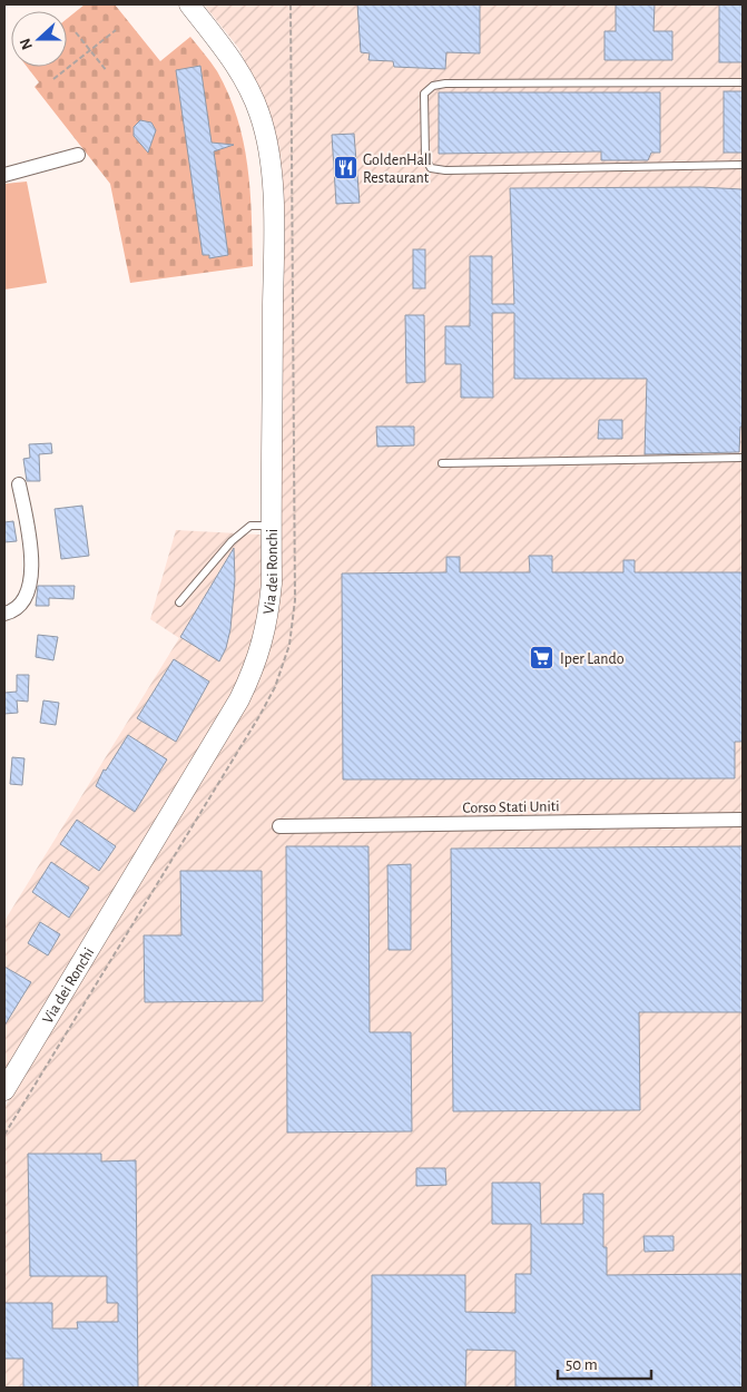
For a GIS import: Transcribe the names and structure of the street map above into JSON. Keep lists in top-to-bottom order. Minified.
{"streets":{"street":["Via dei Ronchi","Corso Stati Uniti"]},"places":{"restaurant":["GoldenHall Restaurant"],"supermarket":["Iper Lando"]},"scale_bar":"50 m","north":"left"}
